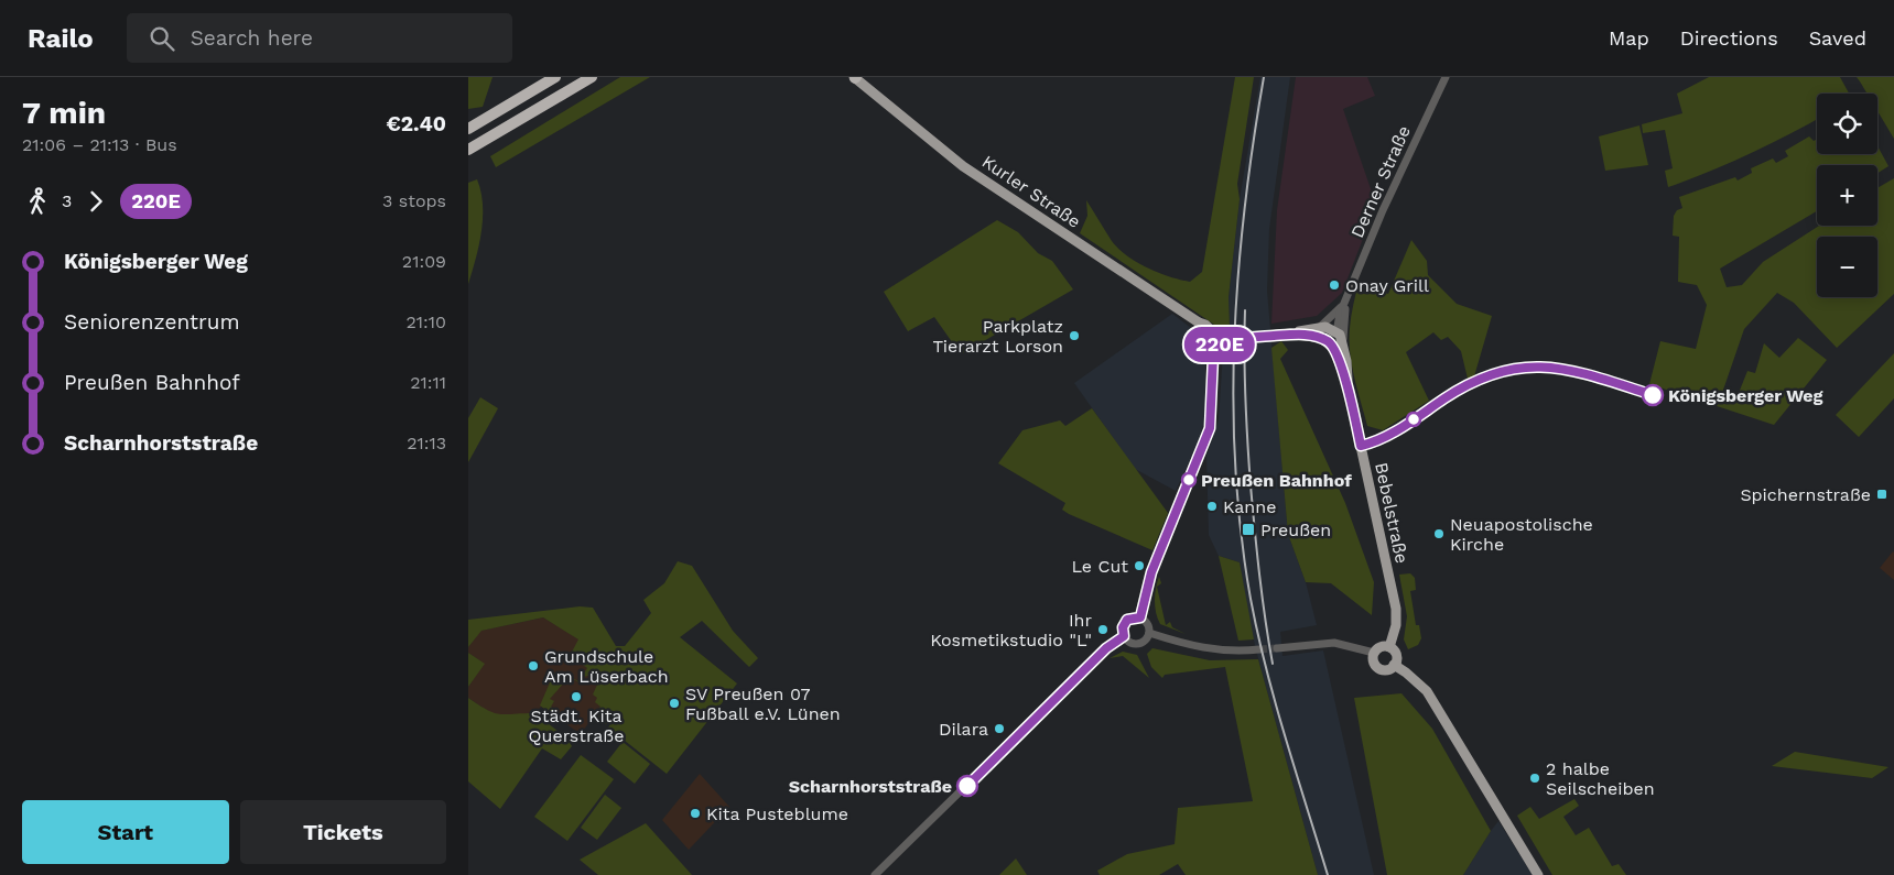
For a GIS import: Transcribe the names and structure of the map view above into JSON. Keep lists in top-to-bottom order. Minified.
{"streets":{"main road":["Kurler Straße","Bebelstraße"],"street":["Derner Straße"]},"crossings":[["Derner Straße","Bebelstraße"]],"places":{"other":["Onay Grill","Parkplatz Tierarzt Lorson","Königsberger Weg","Preußen Bahnhof","Kanne","Neuapostolische Kirche","Le Cut","Ihr Kosmetikstudio \"L\"","Grundschule Am Lüserbach","Städt. Kita Querstraße","SV Preußen 07 Fußball e.V. Lünen","Dilara","2 halbe Seilscheiben","Scharnhorststraße","Kita Pusteblume"],"transit":["Spichernstraße","Preußen"]},"lines":["bus line 220E"],"page":{"header":"Railo","search":"Search here","nav":["Map","Directions","Saved"],"heading":["7 min","21:06 – 21:13 · Bus","€2.40"],"on_map":"220E","map_buttons":["+","−"],"legs":["3","220E","3 stops"],"list":[{"name":"Königsberger Weg","value":"21:09"},{"name":"Seniorenzentrum","value":"21:10"},{"name":"Preußen Bahnhof","value":"21:11"},{"name":"Scharnhorststraße","value":"21:13"}],"buttons":["Start","Tickets"]}}
